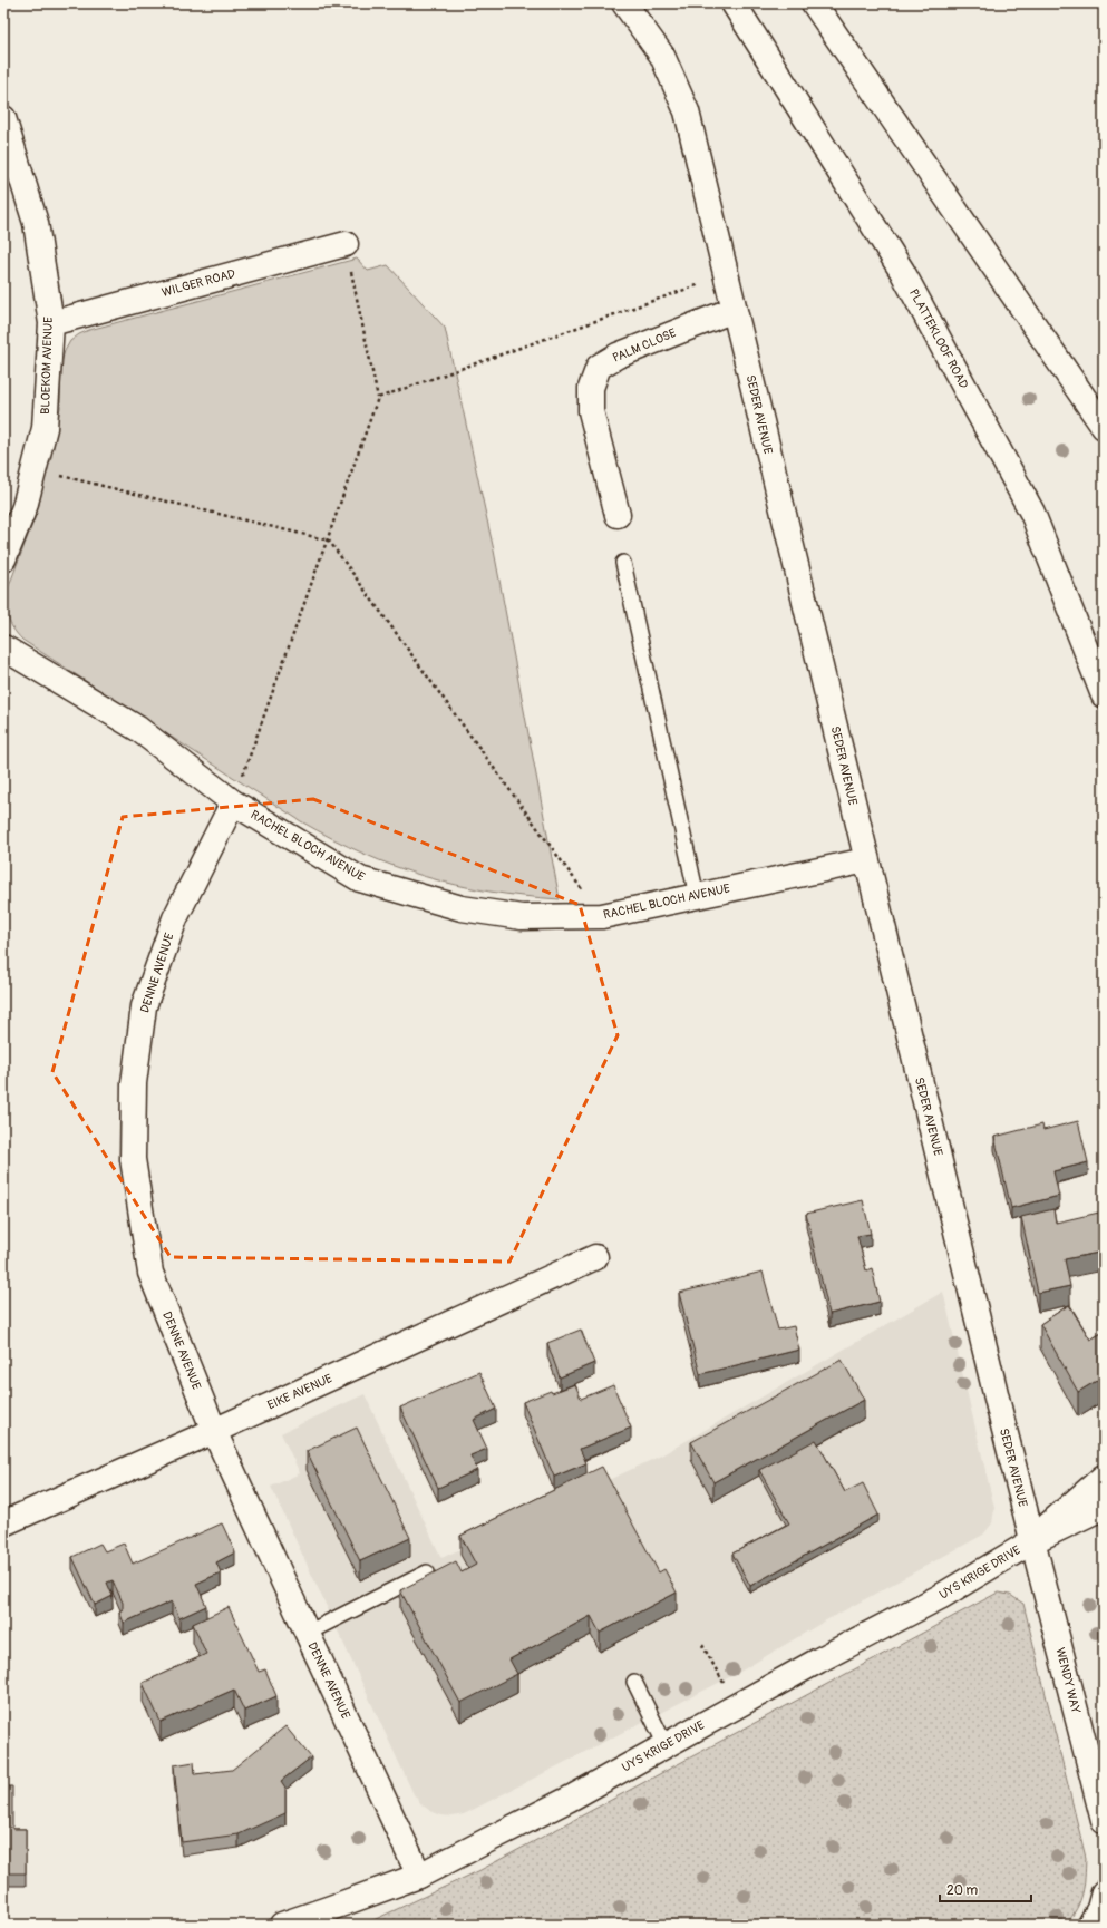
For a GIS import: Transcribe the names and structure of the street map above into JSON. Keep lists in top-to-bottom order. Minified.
{"streets":{"street":["WILGER ROAD","PLATTEKLOOF ROAD","PALM CLOSE","BLOEKOM AVENUE","SEDER AVENUE","RACHEL BLOCH AVENUE","DENNE AVENUE","EIKE AVENUE","UYS KRIGE DRIVE","WENDY WAY"]},"crossings":[["WILGER ROAD","BLOEKOM AVENUE"],["PALM CLOSE","SEDER AVENUE"],["SEDER AVENUE","RACHEL BLOCH AVENUE"],["SEDER AVENUE","UYS KRIGE DRIVE"],["SEDER AVENUE","WENDY WAY"],["RACHEL BLOCH AVENUE","DENNE AVENUE"],["DENNE AVENUE","EIKE AVENUE"],["DENNE AVENUE","UYS KRIGE DRIVE"],["UYS KRIGE DRIVE","WENDY WAY"]],"scale_bar":"20 m"}
